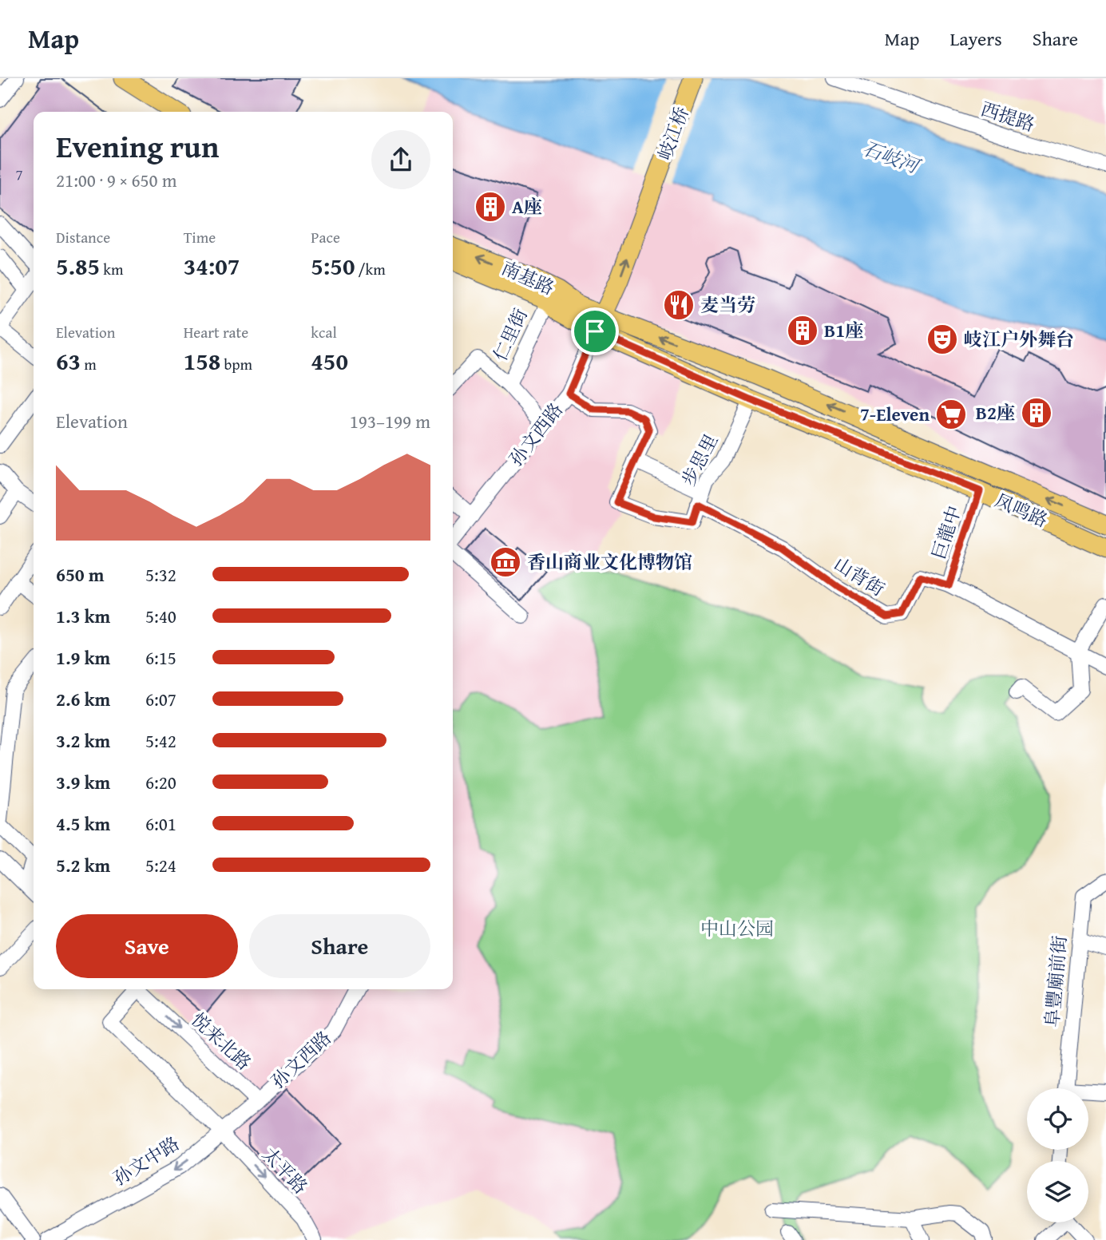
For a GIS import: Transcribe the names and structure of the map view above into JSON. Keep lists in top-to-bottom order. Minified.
{"streets":{"main road":["岐江桥","南基路","孙文西路","凤鸣路"],"street":["西提路","仁里街","步思里","巨龍中","山背街","阜豐廟前街","悦来北路","孙文中路","太平路"]},"crossings":[["岐江桥","孙文西路"],["南基路","仁里街"],["南基路","孙文西路"],["南基路","凤鸣路"],["仁里街","孙文西路"],["孙文西路","步思里"],["孙文西路","凤鸣路"],["孙文西路","悦来北路"],["孙文西路","孙文中路"],["步思里","凤鸣路"],["步思里","山背街"],["凤鸣路","巨龍中"],["巨龍中","山背街"],["悦来北路","孙文中路"],["孙文中路","太平路"]],"one_way":["悦来北路","孙文中路","太平路"],"water":["石岐河"],"parks":["中山公园"],"places":{"building":["A座","B1座","B2座"],"restaurant":["麦当劳"],"theatre":["岐江户外舞台"],"supermarket":["7-Eleven"],"museum":["香山商业文化博物馆"]},"house_numbers":["7"],"page":{"header":"Map","nav":["Map","Layers","Share"],"heading":["Evening run","21:00 · 9 × 650 m"],"stats":[["Distance","5.85 km"],["Time","34:07"],["Pace","5:50 /km"],["Elevation","63 m"],["Heart rate","158 bpm"],["kcal","450"]],"chart":["Elevation","193–199 m"],"list":[{"name":"650 m","note":"5:32"},{"name":"1.3 km","note":"5:40"},{"name":"1.9 km","note":"6:15"},{"name":"2.6 km","note":"6:07"},{"name":"3.2 km","note":"5:42"},{"name":"3.9 km","note":"6:20"},{"name":"4.5 km","note":"6:01"},{"name":"5.2 km","note":"5:24"}],"buttons":["Save","Share"]}}
